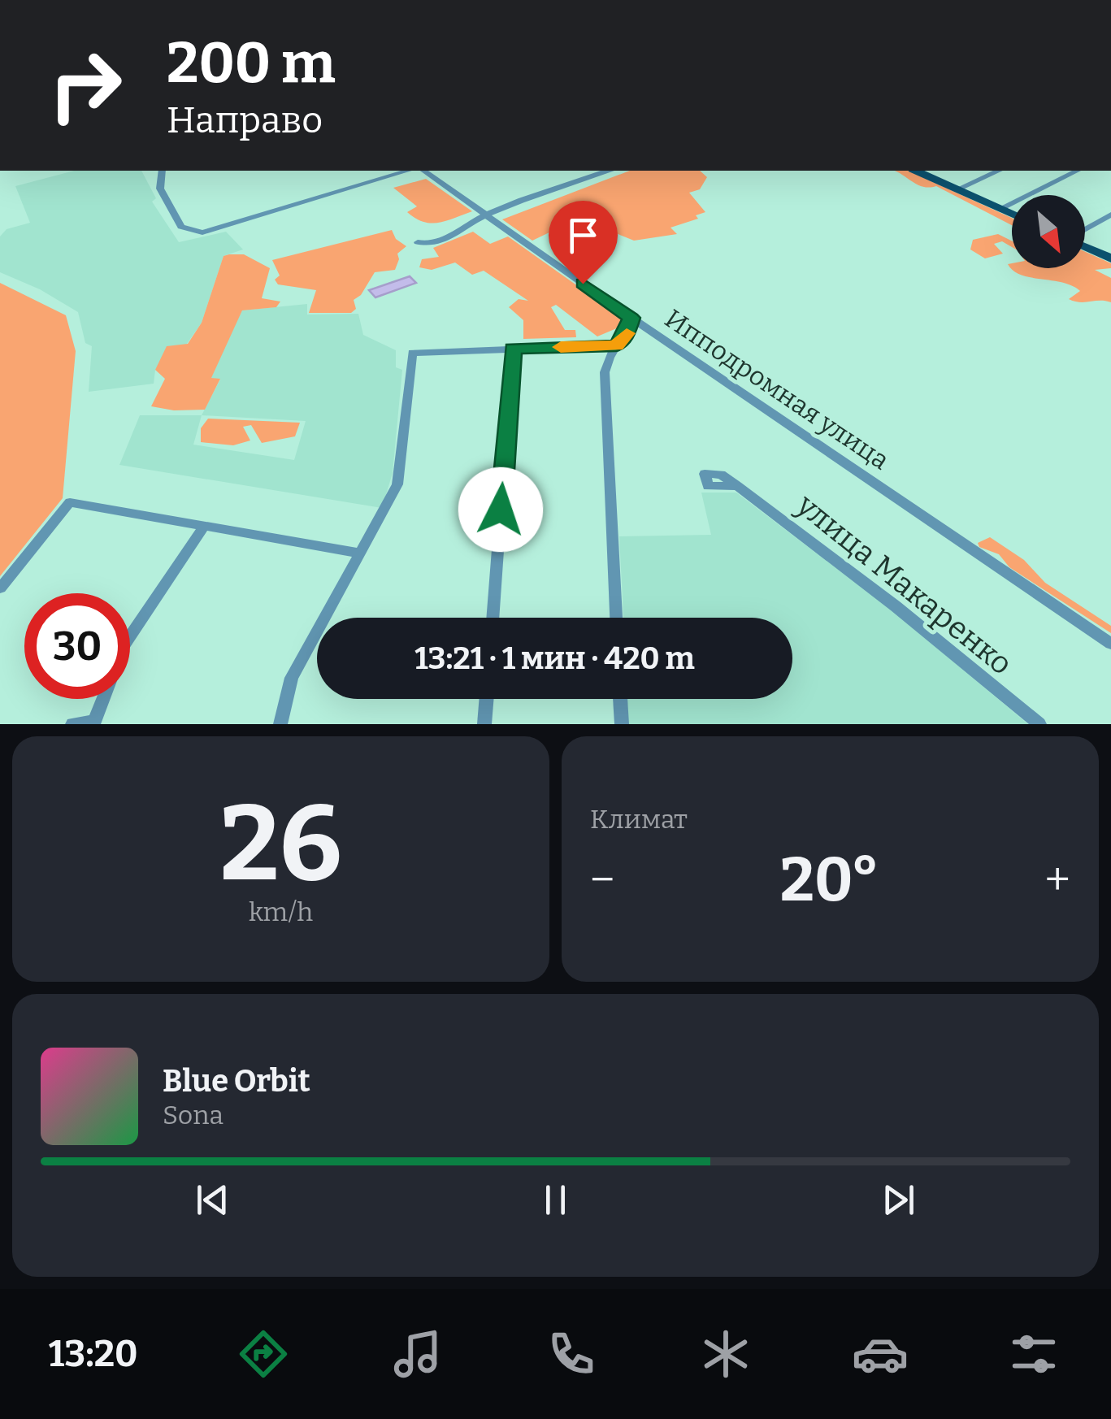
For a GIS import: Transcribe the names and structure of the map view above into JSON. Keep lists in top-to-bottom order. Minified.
{"streets":{"street":["Ипподромная улица","улица Макаренко"]},"north":"bottom right","page":{"turn":["200 m","Направо"],"limit":"30","trip":"13:21 · 1 мин · 420 m","tile":[["26","km/h"],"Климат"],"heat":["−","20°","+"],"song":["Blue Orbit","Sona"],"tabs":"13:20"}}
